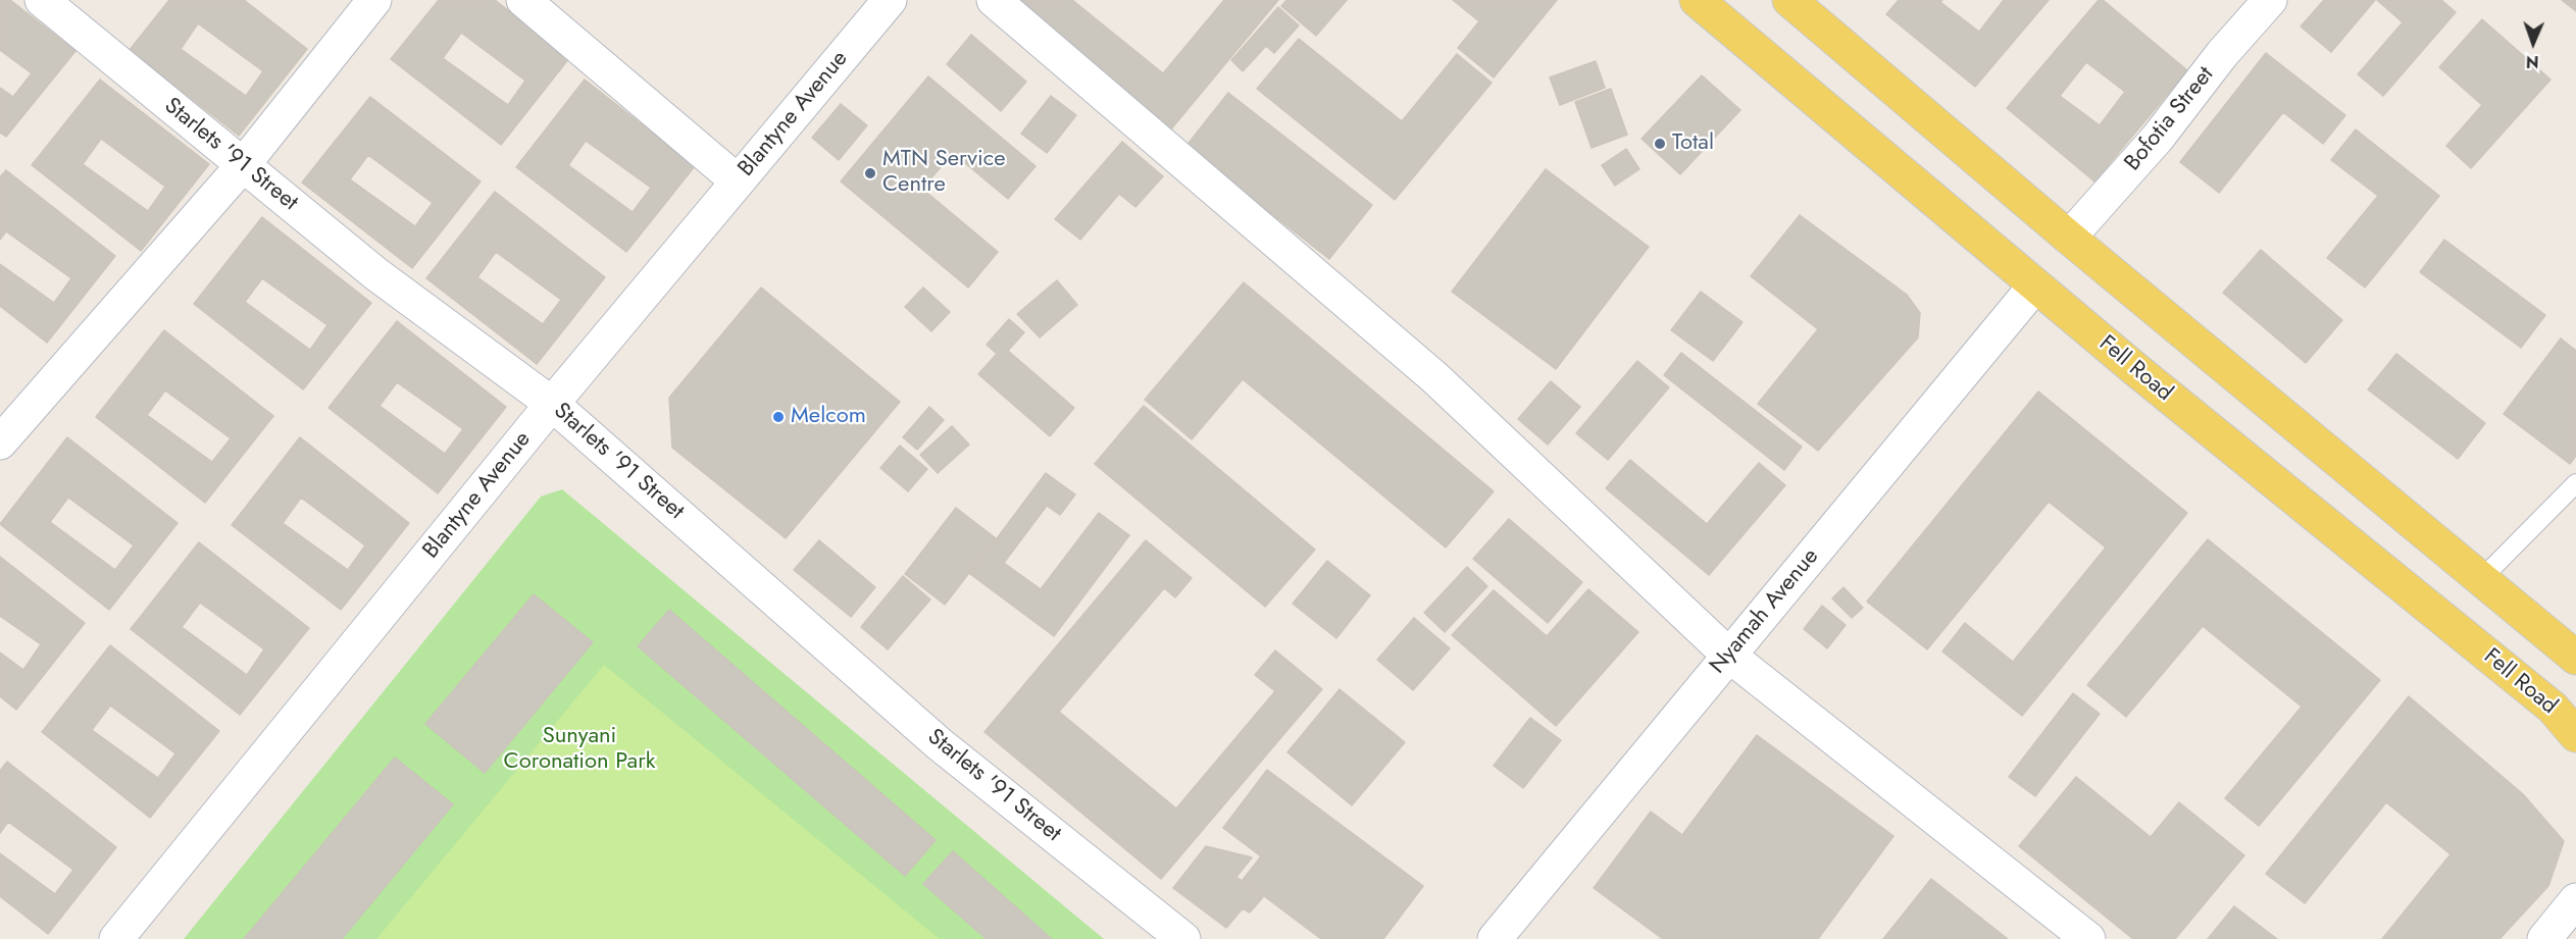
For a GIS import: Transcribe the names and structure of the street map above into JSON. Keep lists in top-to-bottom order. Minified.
{"streets":{"main road":["Fell Road"],"street":["Blantyne Avenue","Bofotia Street","Starlets '91 Street","Nyamah Avenue"]},"crossings":[["Blantyne Avenue","Starlets '91 Street"],["Fell Road","Nyamah Avenue"]],"parks":["Sunyani Coronation Park"],"places":["Total","MTN Service Centre","Melcom"],"north":"bottom"}
